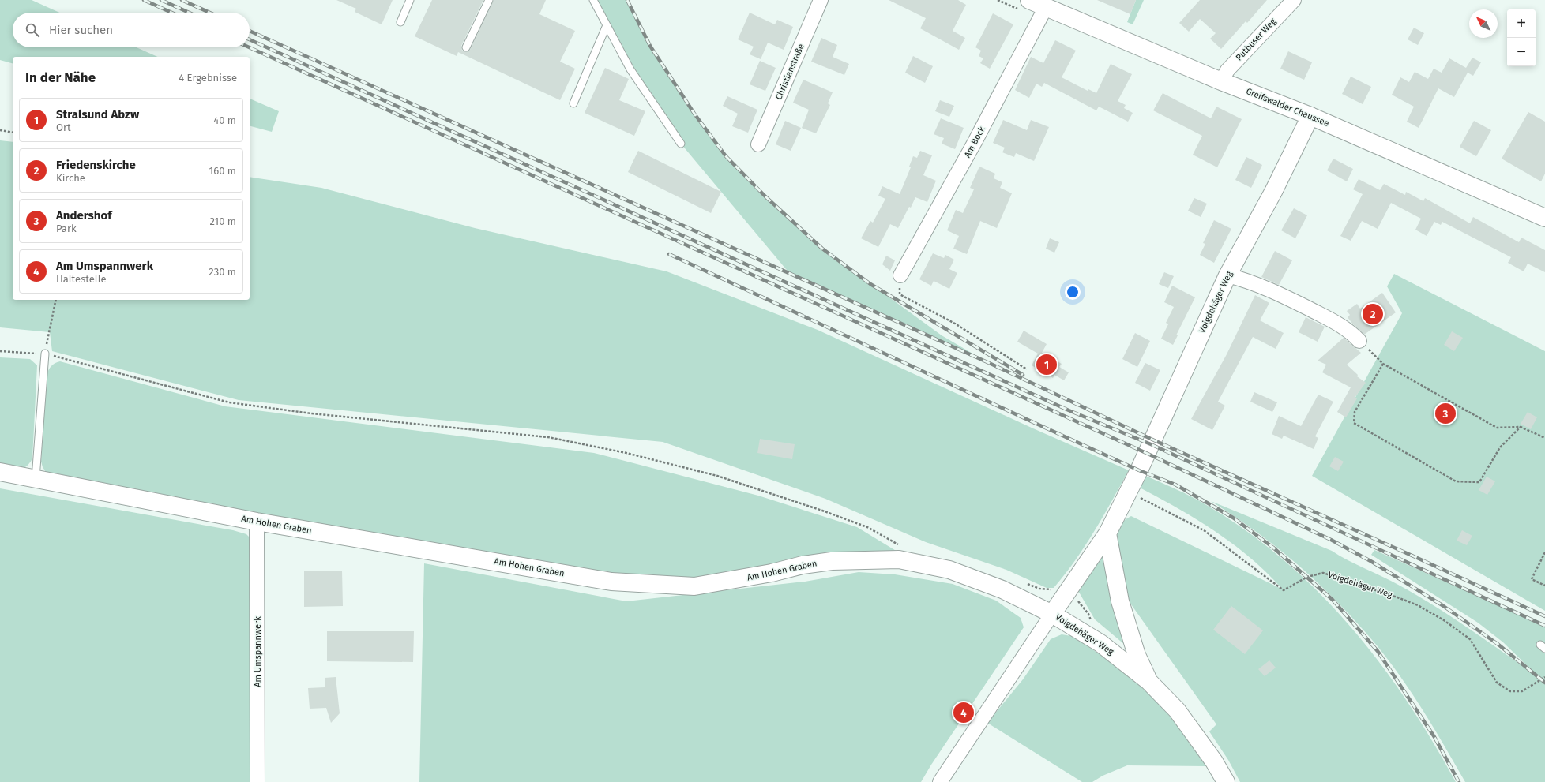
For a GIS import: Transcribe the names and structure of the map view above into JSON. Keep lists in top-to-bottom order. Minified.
{"streets":{"street":["Putbuser Weg","Christianstraße","Greifswalder Chaussee","Am Bock","Voigdehäger Weg","Am Hohen Graben","Am Umspannwerk"]},"crossings":[["Putbuser Weg","Greifswalder Chaussee"],["Greifswalder Chaussee","Am Bock"],["Greifswalder Chaussee","Voigdehäger Weg"],["Voigdehäger Weg","Am Hohen Graben"],["Am Hohen Graben","Am Umspannwerk"]],"north":"top left","page":{"map_buttons":["+","−"],"search":"Hier suchen","heading":["In der Nähe","4 Ergebnisse"],"list":[{"mark":"1","name":"Stralsund Abzw","note":"Ort","value":"40 m"},{"mark":"2","name":"Friedenskirche","note":"Kirche","value":"160 m"},{"mark":"3","name":"Andershof","note":"Park","value":"210 m"},{"mark":"4","name":"Am Umspannwerk","note":"Haltestelle","value":"230 m"}],"pins":["2","1","3","4"]}}
